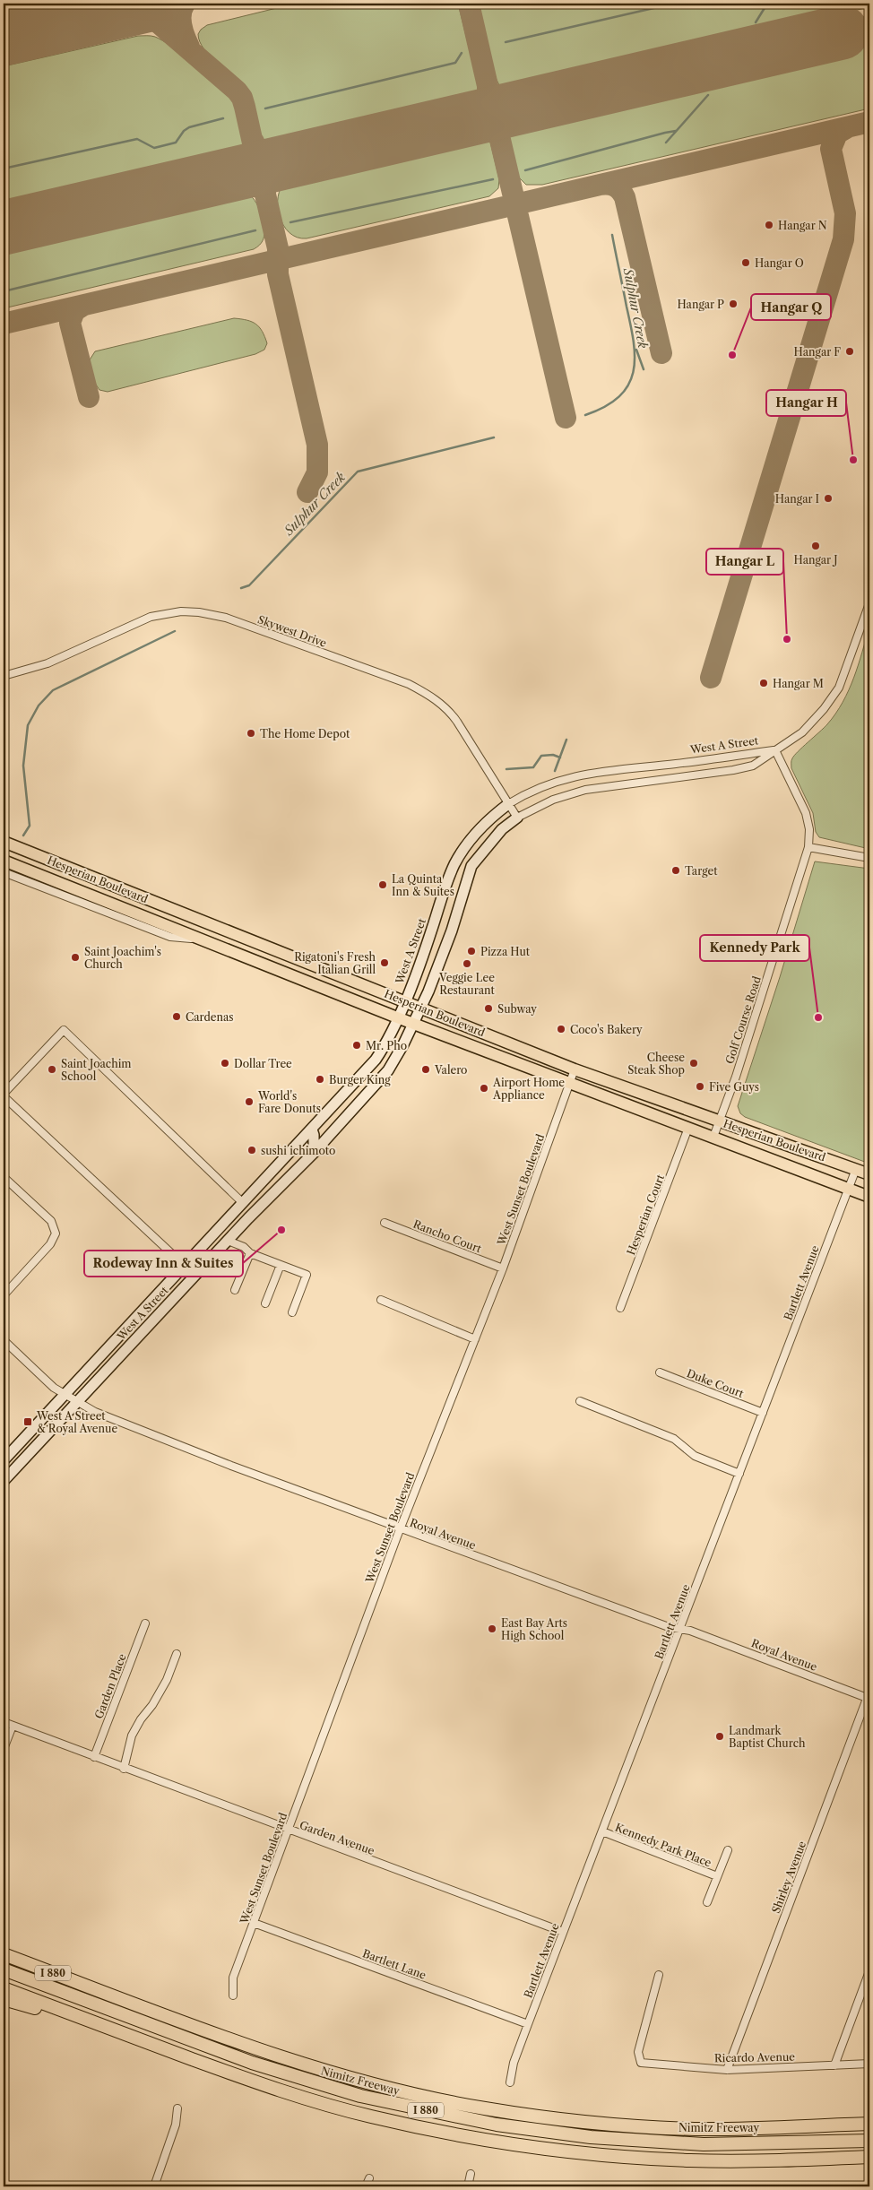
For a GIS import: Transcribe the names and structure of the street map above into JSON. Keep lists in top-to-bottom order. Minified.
{"streets":{"highway":["I 880","Nimitz Freeway"],"main road":["West A Street","Hesperian Boulevard"],"street":["Skywest Drive","Golf Course Road","West Sunset Boulevard","Hesperian Court","Rancho Court","Bartlett Avenue","Duke Court","Royal Avenue","Garden Place","Garden Avenue","Kennedy Park Place","Shirley Avenue","Bartlett Lane","Ricardo Avenue"]},"crossings":[["Skywest Drive","West A Street"],["West A Street","Hesperian Boulevard"],["West A Street","Golf Course Road"],["West A Street","Royal Avenue"],["Hesperian Boulevard","Golf Course Road"],["Hesperian Boulevard","West Sunset Boulevard"],["Hesperian Boulevard","Hesperian Court"],["Hesperian Boulevard","Bartlett Avenue"],["West Sunset Boulevard","Rancho Court"],["West Sunset Boulevard","Royal Avenue"],["West Sunset Boulevard","Garden Avenue"],["West Sunset Boulevard","Bartlett Lane"],["Bartlett Avenue","Duke Court"],["Bartlett Avenue","Royal Avenue"],["Bartlett Avenue","Garden Avenue"],["Bartlett Avenue","Kennedy Park Place"],["Bartlett Avenue","Bartlett Lane"],["Royal Avenue","Shirley Avenue"],["Garden Place","Garden Avenue"],["Shirley Avenue","Ricardo Avenue"]],"water":["Sulphur Creek"],"places":{"other":["Hangar N","Hangar O","Hangar P","Hangar F","Hangar Q","Hangar H","Hangar I","Hangar J","Hangar L","Hangar M","The Home Depot","Target","La Quinta Inn & Suites","Pizza Hut","Saint Joachim's Church","Rigatoni's Fresh Italian Grill","Veggie Lee Restaurant","Subway","Cardenas","Kennedy Park","Coco's Bakery","Mr. Pho","Dollar Tree","Cheese Steak Shop","Saint Joachim School","Valero","Burger King","Five Guys","Airport Home Appliance","World's Fare Donuts","sushi ichimoto","Rodeway Inn & Suites","East Bay Arts High School","Landmark Baptist Church"],"transit":["West A Street & Royal Avenue"]}}
